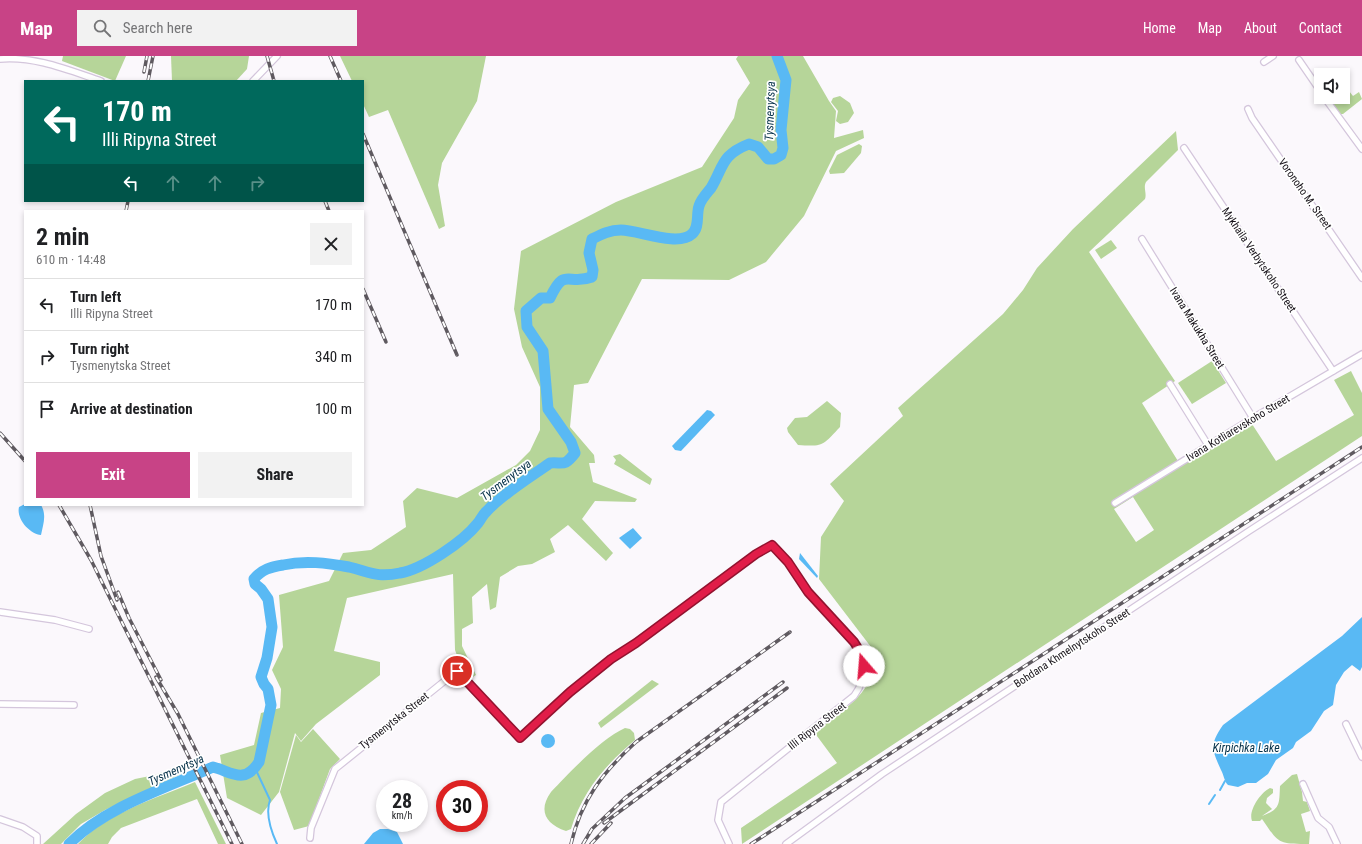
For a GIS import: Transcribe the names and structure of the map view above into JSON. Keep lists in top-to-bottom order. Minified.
{"streets":{"street":["Voronoho M. Street","Mykhaila Verbytskoho Street","Ivana Makukha Street","Ivana Kotliarevskoho Street","Bohdana Khmelnytskoho Street","Tysmenytska Street","Illi Ripyna Street"]},"crossings":[["Mykhaila Verbytskoho Street","Ivana Kotliarevskoho Street"],["Ivana Makukha Street","Ivana Kotliarevskoho Street"],["Tysmenytska Street","Illi Ripyna Street"]],"water":["Tysmenytsya","Kirpichka Lake"],"page":{"header":"Map","search":"Search here","nav":["Home","Map","About","Contact"],"turn":["170 m","Illi Ripyna Street"],"heading":["2 min","610 m · 14:48"],"list":[{"name":"Turn left","note":"Illi Ripyna Street","value":"170 m"},{"name":"Turn right","note":"Tysmenytska Street","value":"340 m"},{"name":"Arrive at destination","value":"100 m"}],"buttons":["Exit","Share"],"speed":"28 km/h","limit":"30"}}
